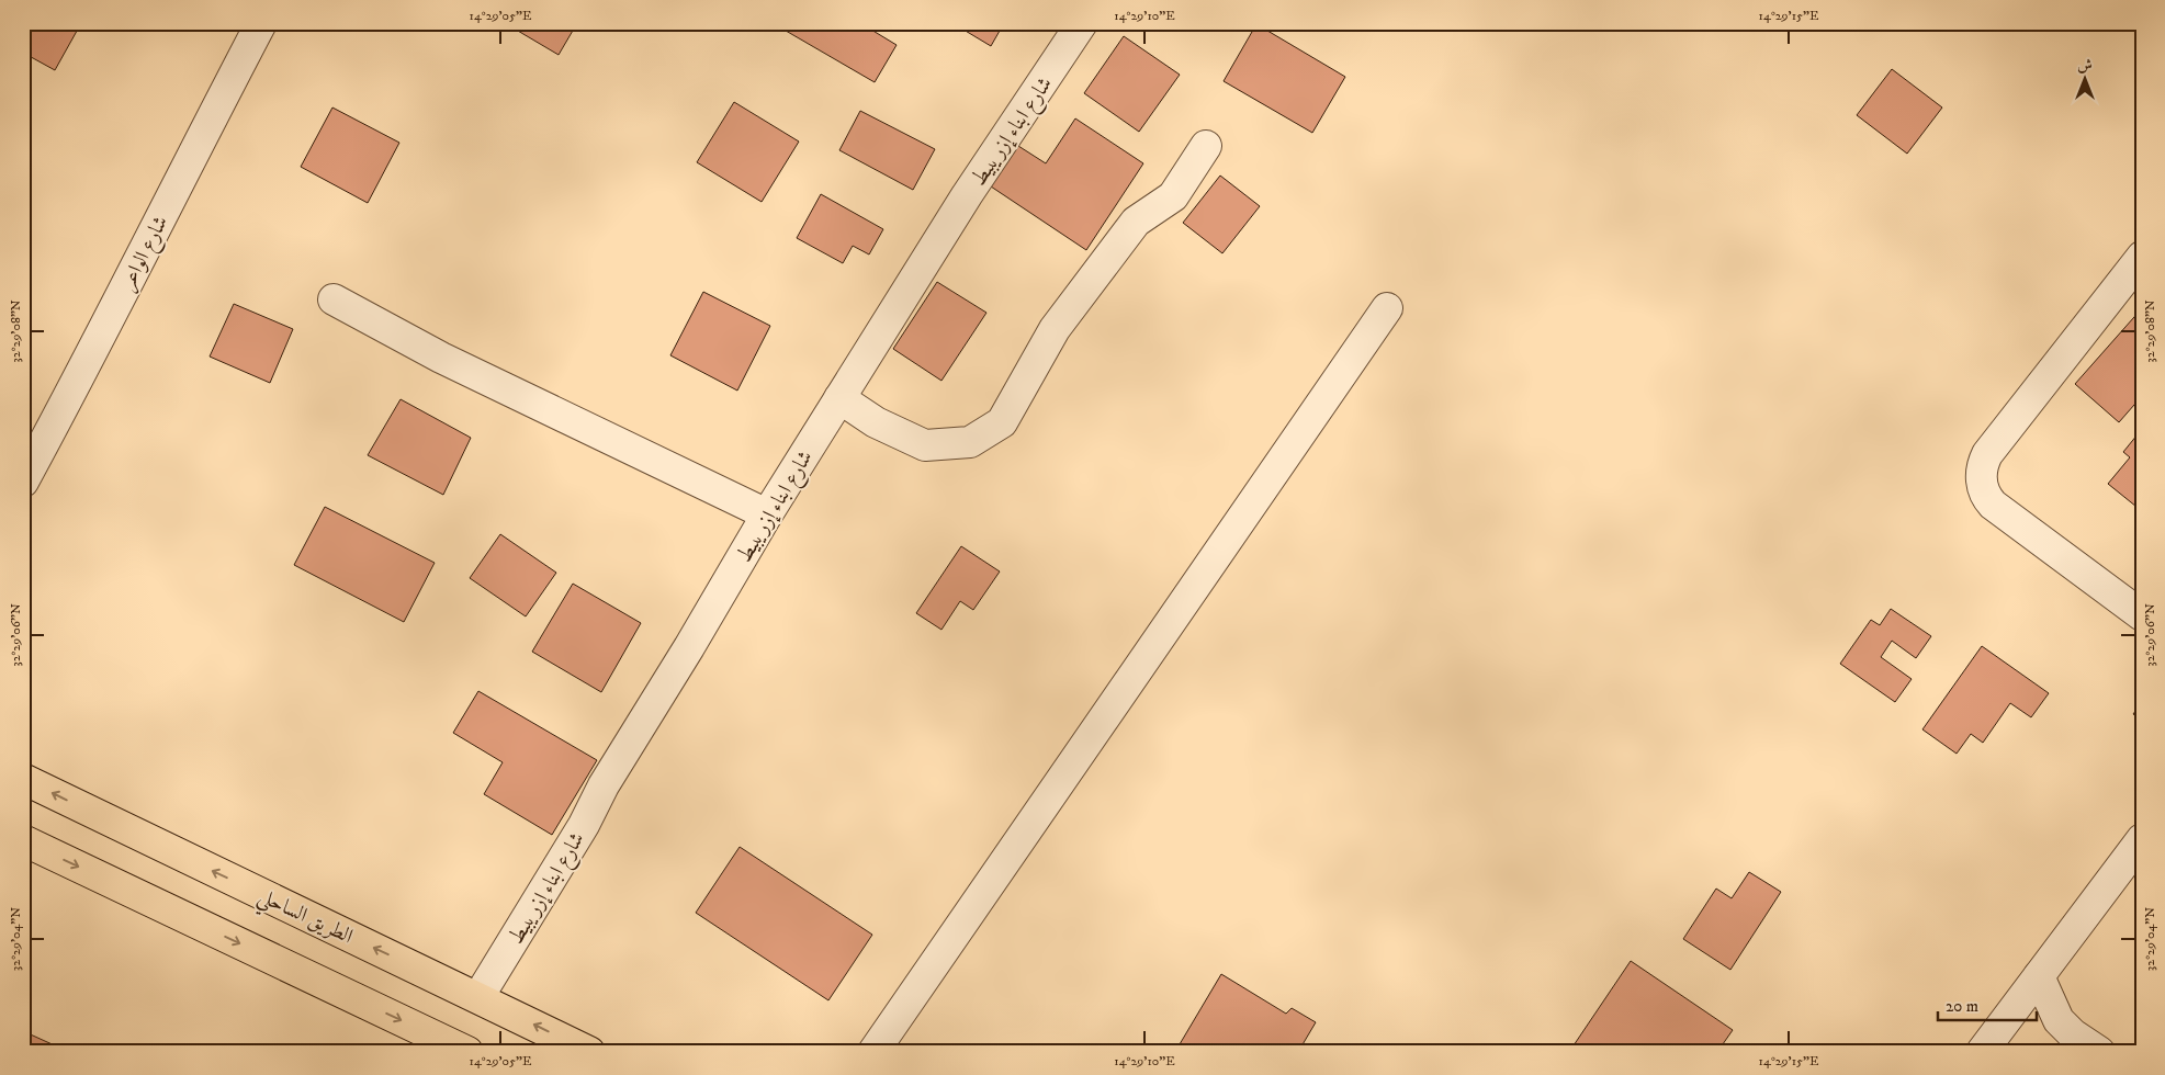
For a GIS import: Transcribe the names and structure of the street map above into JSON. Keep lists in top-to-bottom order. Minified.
{"streets":{"highway":["الطريق الساحلي"],"street":["شارع ابناء إزريبيط","شارع الواعر"]},"crossings":[["شارع ابناء إزريبيط","الطريق الساحلي"]],"scale_bar":"20 m","north":"top","coordinates":["14°29'05\"E","14°29'10\"E","14°29'15\"E","32°29'08\"N","32°29'06\"N","32°29'04\"N"]}
